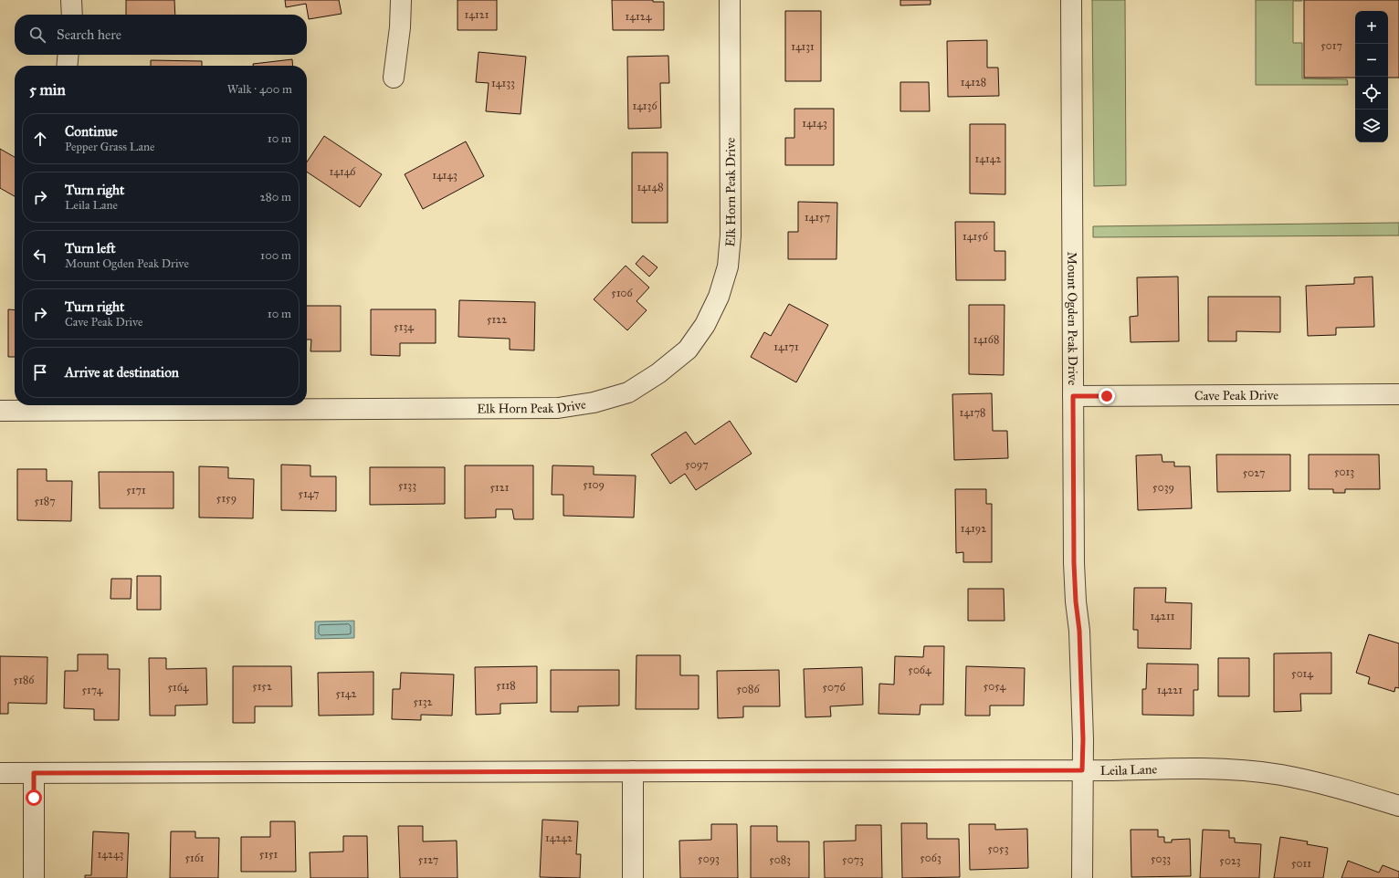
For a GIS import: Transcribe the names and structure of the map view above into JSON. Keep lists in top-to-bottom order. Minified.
{"streets":{"street":["Elk Horn Peak Drive","Mount Ogden Peak Drive","Cave Peak Drive","Leila Lane"]},"crossings":[["Mount Ogden Peak Drive","Cave Peak Drive"],["Mount Ogden Peak Drive","Leila Lane"]],"house_numbers":["14121","14124","5017","14131","14128","14133","14136","14143","14142","14146","14143","14148","14157","14156","5106","5122","5134","14168","14171","14178","5097","5013","5027","5109","5133","5121","5039","5171","5147","5159","5187","14192","14211","5064","5014","5186","5118","5152","5054","5164","5076","5086","5174","14221","5142","5132","14242","5053","14243","5151","5161","5063","5093","5033","5127","5083","5073","5023","5011"],"page":{"map_buttons":["+","−"],"search":"Search here","heading":["5 min","Walk · 400 m"],"list":[["Continue","Pepper Grass Lane","10 m"],["Turn right","Leila Lane","280 m"],["Turn left","Mount Ogden Peak Drive","100 m"],["Turn right","Cave Peak Drive","10 m"],"Arrive at destination"]}}
